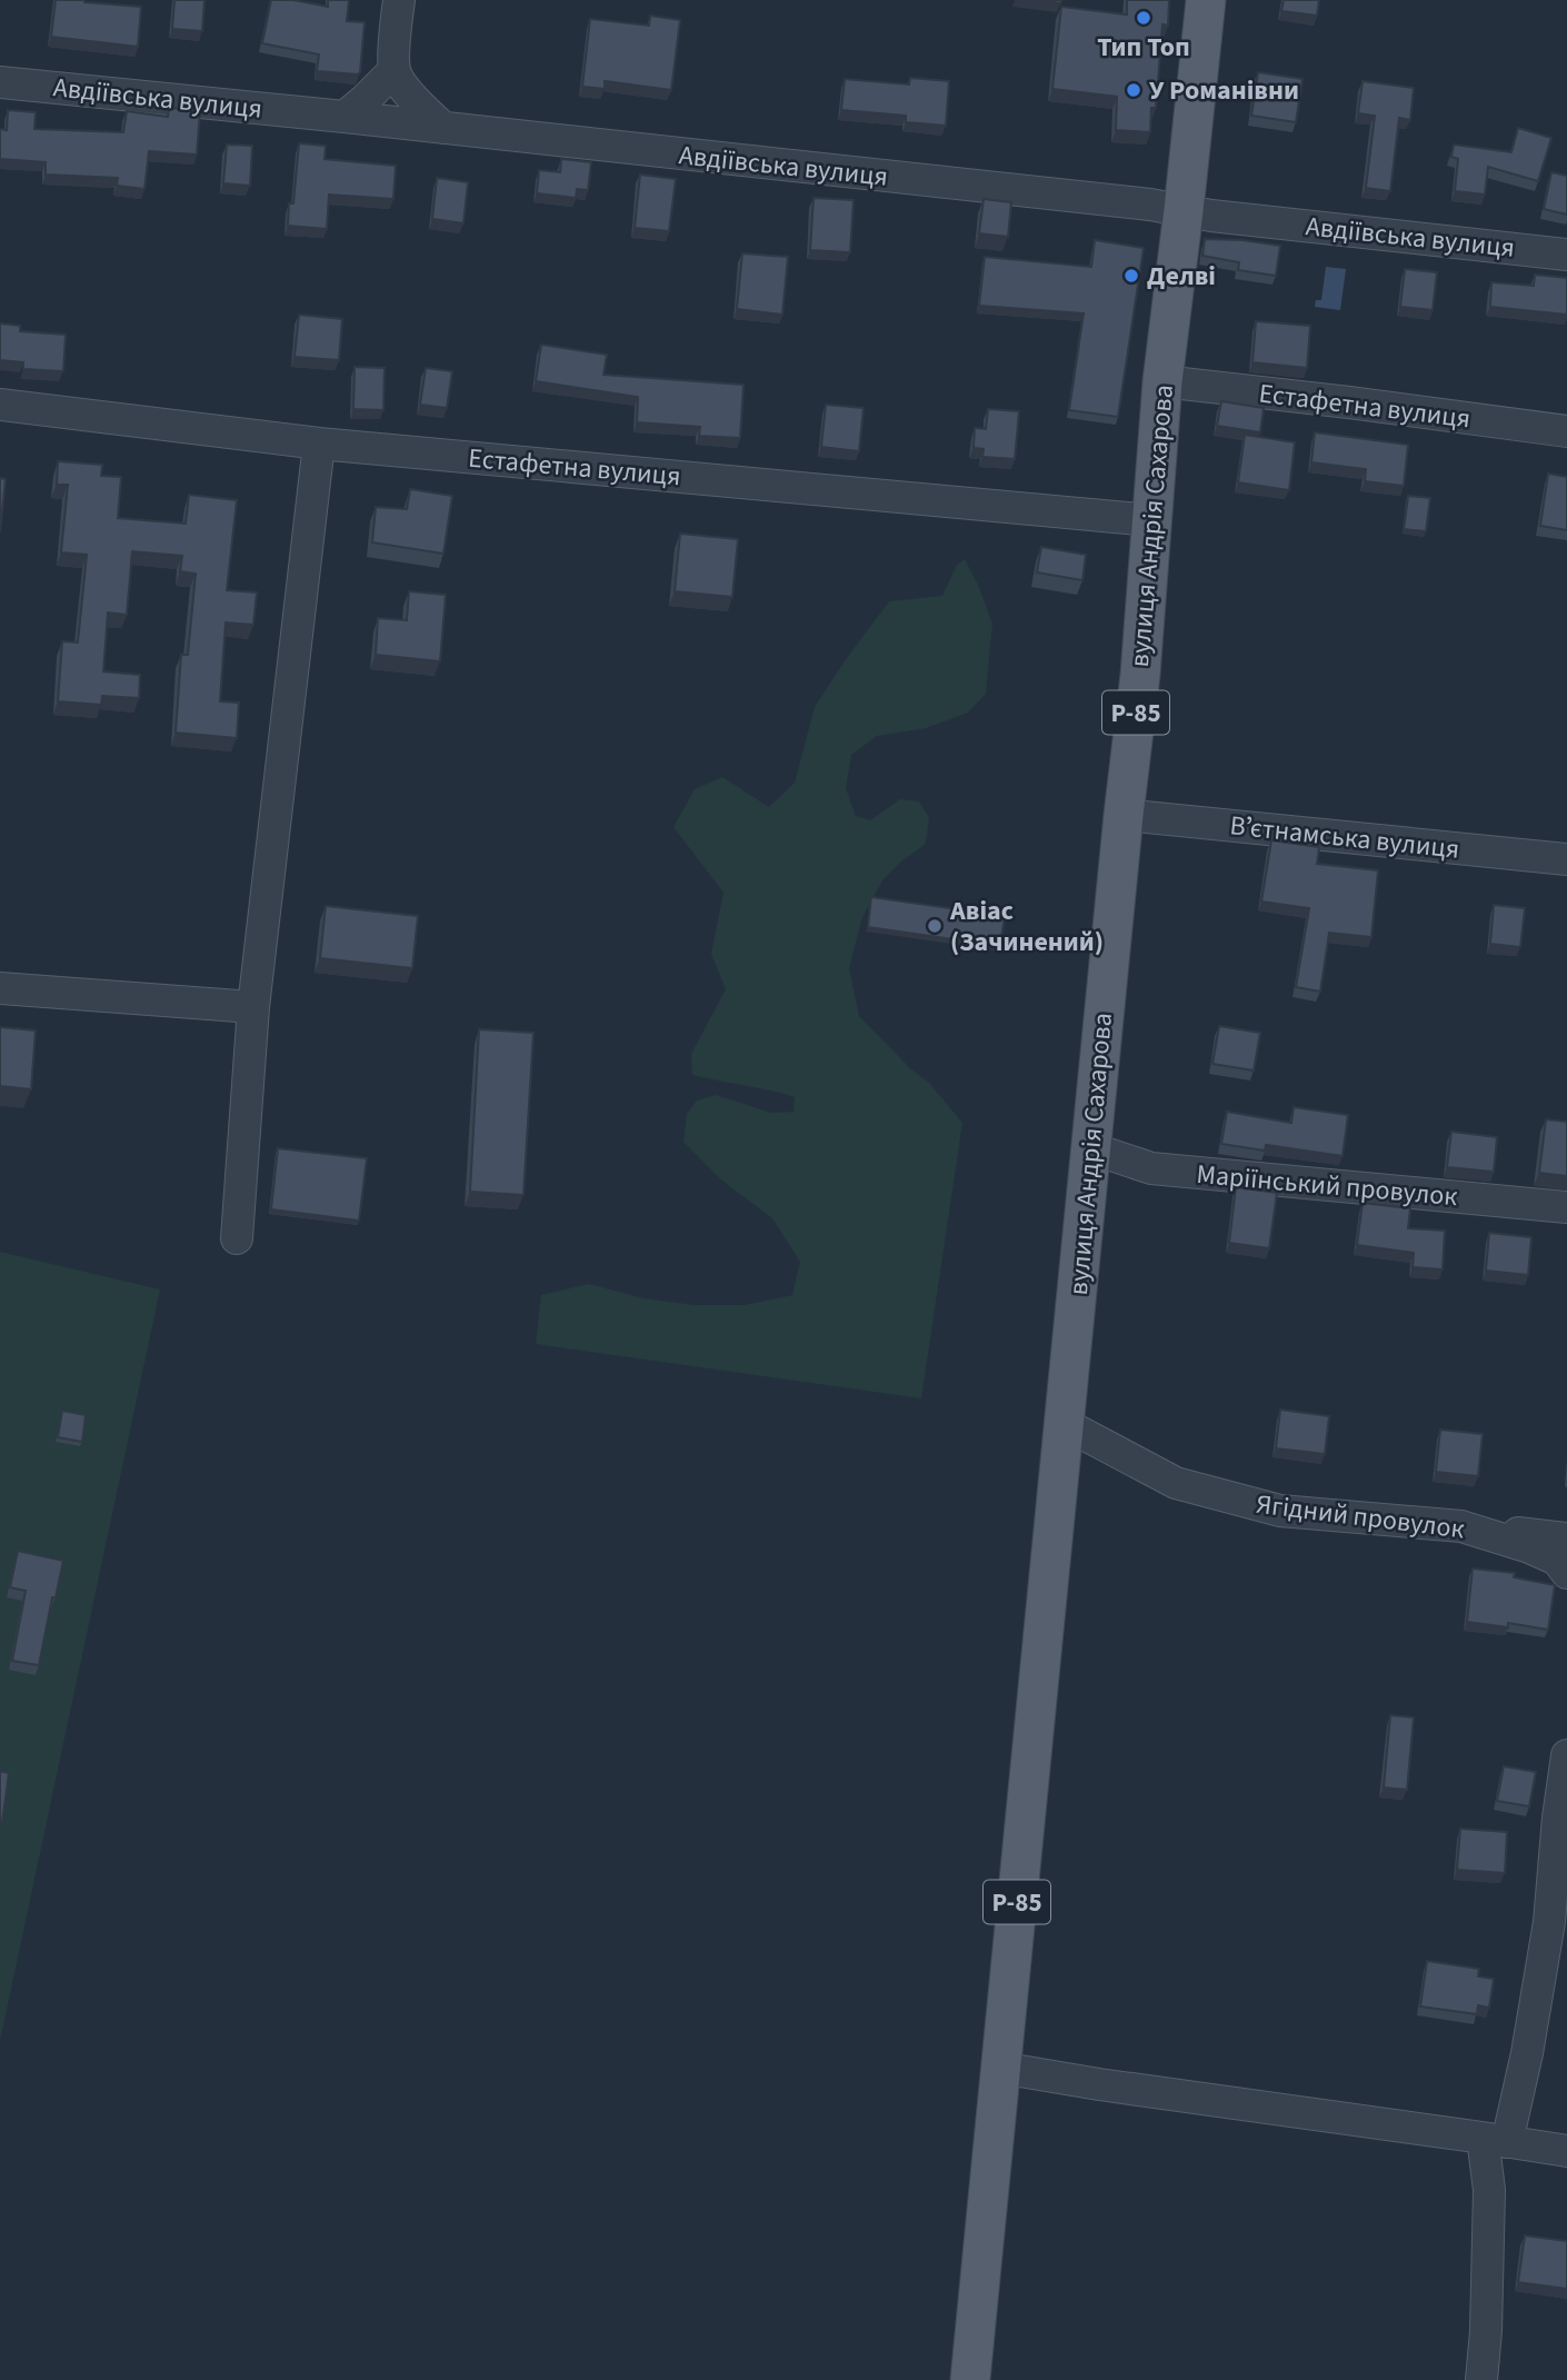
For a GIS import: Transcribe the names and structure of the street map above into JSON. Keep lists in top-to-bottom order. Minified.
{"streets":{"main road":["вулиця Андрія Сахарова","Р-85"],"street":["Авдіївська вулиця","Естафетна вулиця","Вʼєтнамська вулиця","Маріїнський провулок","Ягідний провулок"]},"crossings":[["Авдіївська вулиця","вулиця Андрія Сахарова"],["Естафетна вулиця","вулиця Андрія Сахарова"],["вулиця Андрія Сахарова","Р-85"],["вулиця Андрія Сахарова","Вʼєтнамська вулиця"],["вулиця Андрія Сахарова","Маріїнський провулок"],["вулиця Андрія Сахарова","Ягідний провулок"],["Р-85","Ягідний провулок"]],"places":["Тип Топ","У Романівни","Делві","Авіас (Зачинений)"]}
